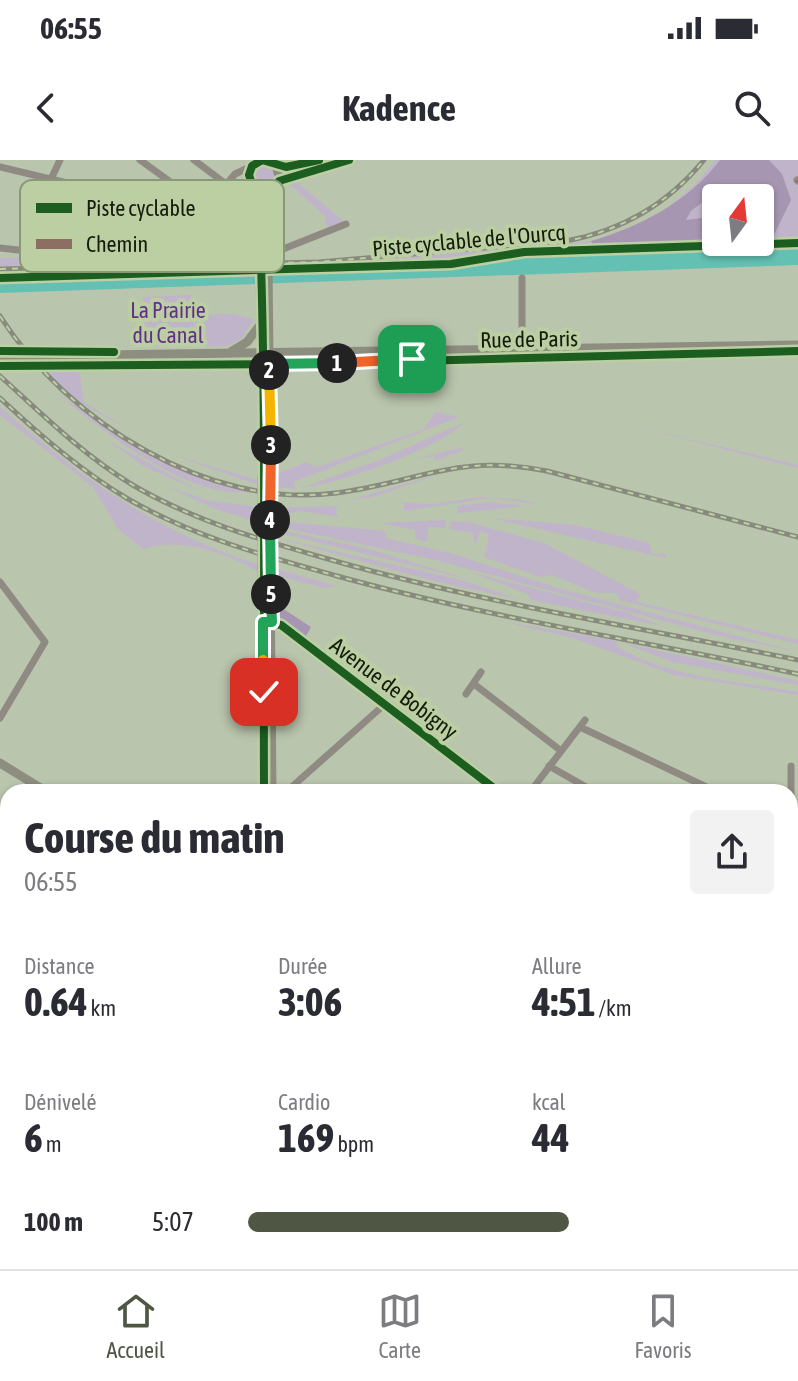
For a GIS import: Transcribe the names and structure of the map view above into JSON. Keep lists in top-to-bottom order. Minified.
{"streets":{"main road":["Rue de Paris"],"street":["Avenue de Bobigny"],"cycle path":["Piste cyclable de l'Ourcq"]},"parks":["La Prairie du Canal"],"legend":["Piste cyclable","Chemin"],"north":"top","page":{"status":"06:55","header":"Kadence","pins":["1","2","3","4","5"],"heading":["Course du matin","06:55"],"stats":[["Distance","0.64 km"],["Durée","3:06"],["Allure","4:51 /km"],["Dénivelé","6 m"],["Cardio","169 bpm"],["kcal","44"]],"list":[{"name":"100 m","note":"5:07"}],"tabs":["Accueil","Carte","Favoris"]}}
